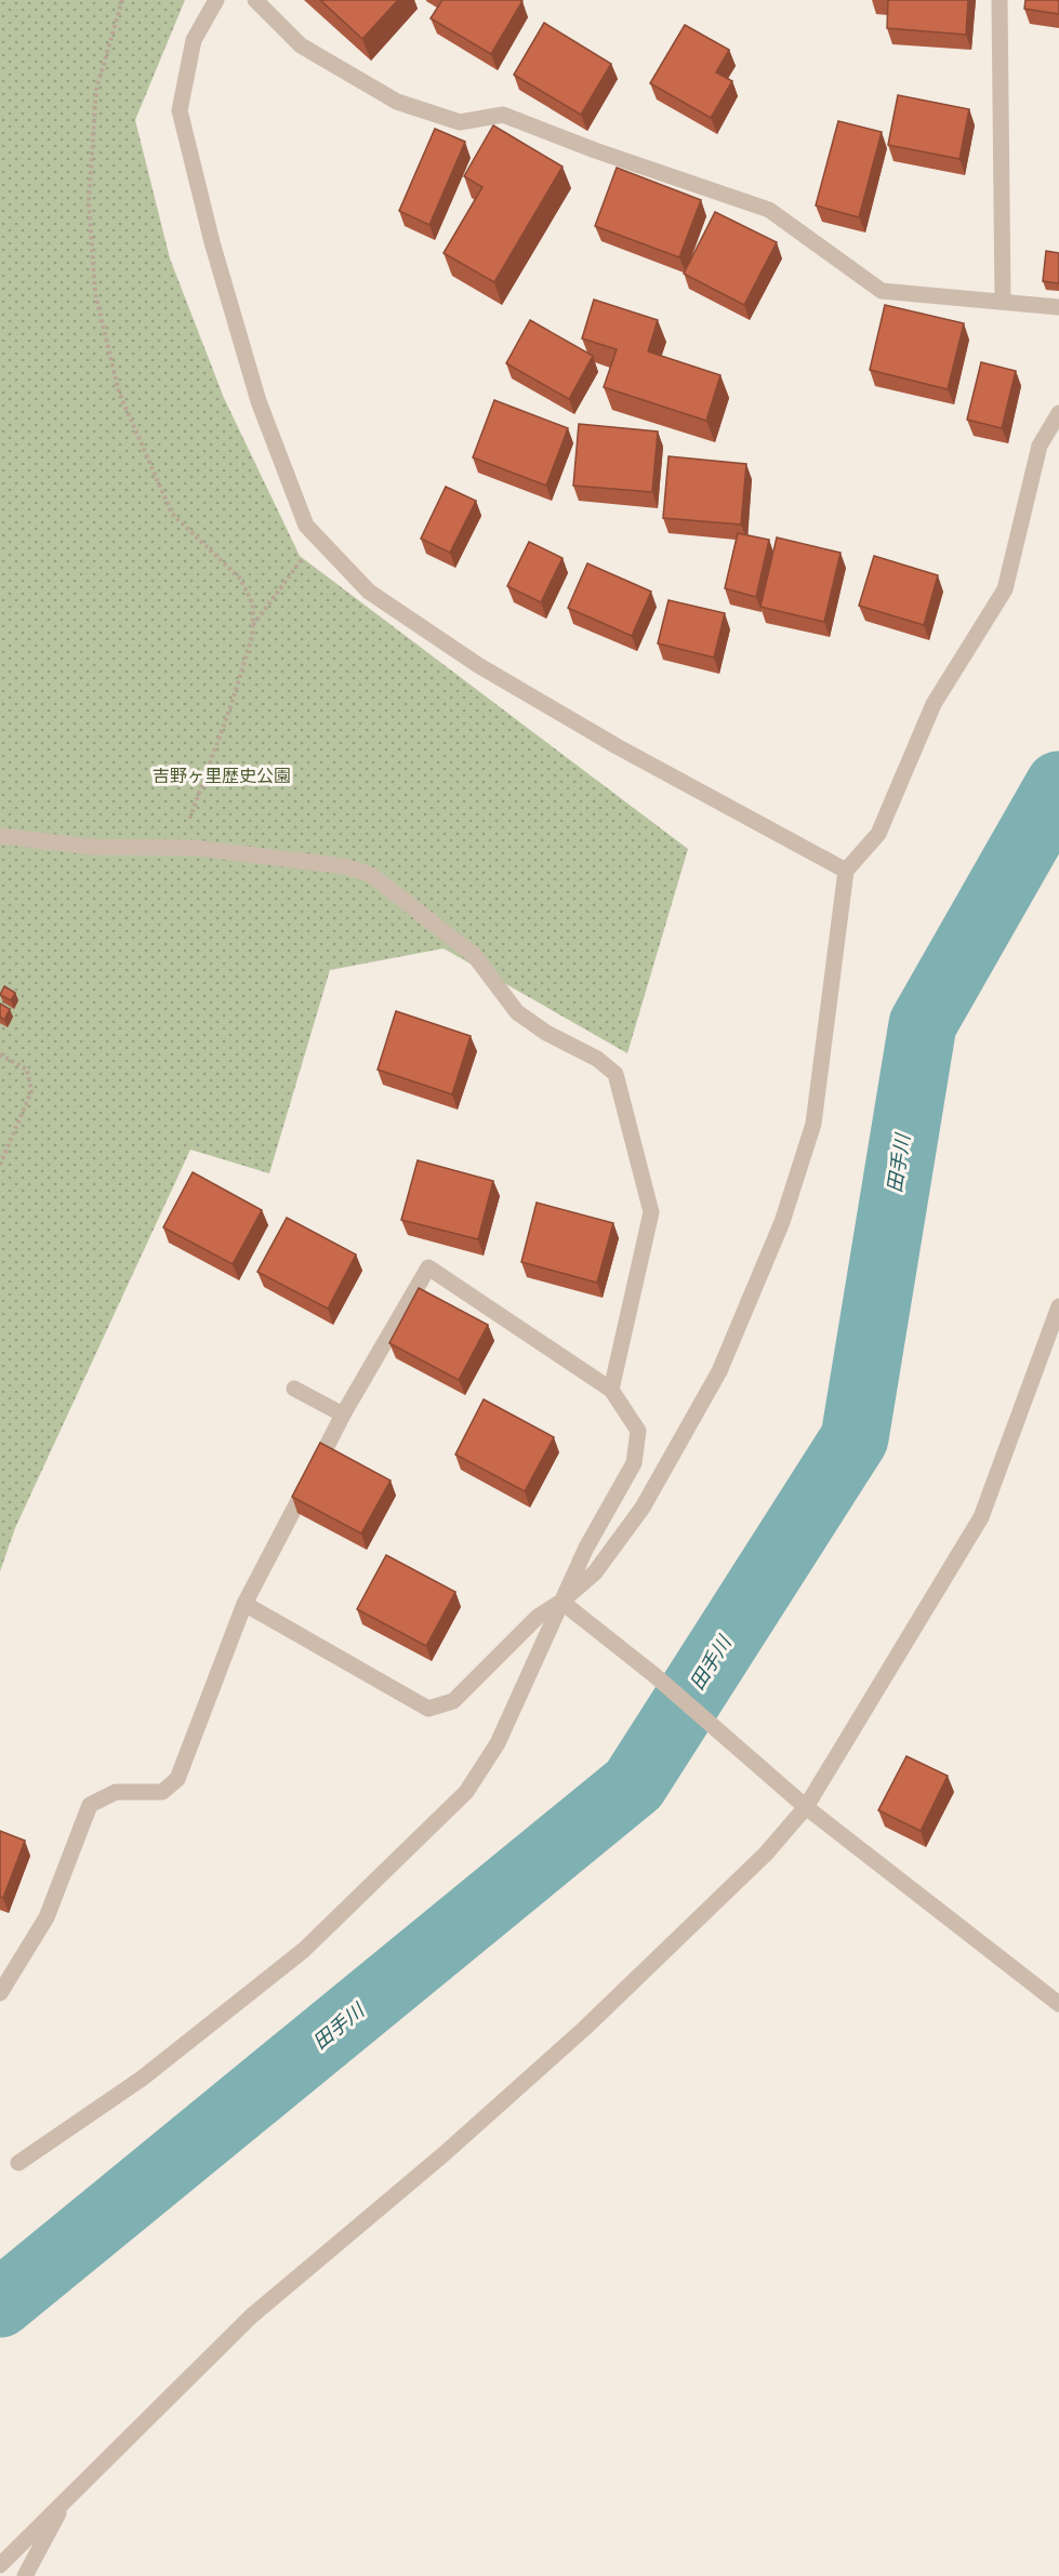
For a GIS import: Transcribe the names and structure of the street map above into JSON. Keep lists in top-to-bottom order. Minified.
{"water":["田手川"],"parks":["吉野ヶ里歴史公園"]}
